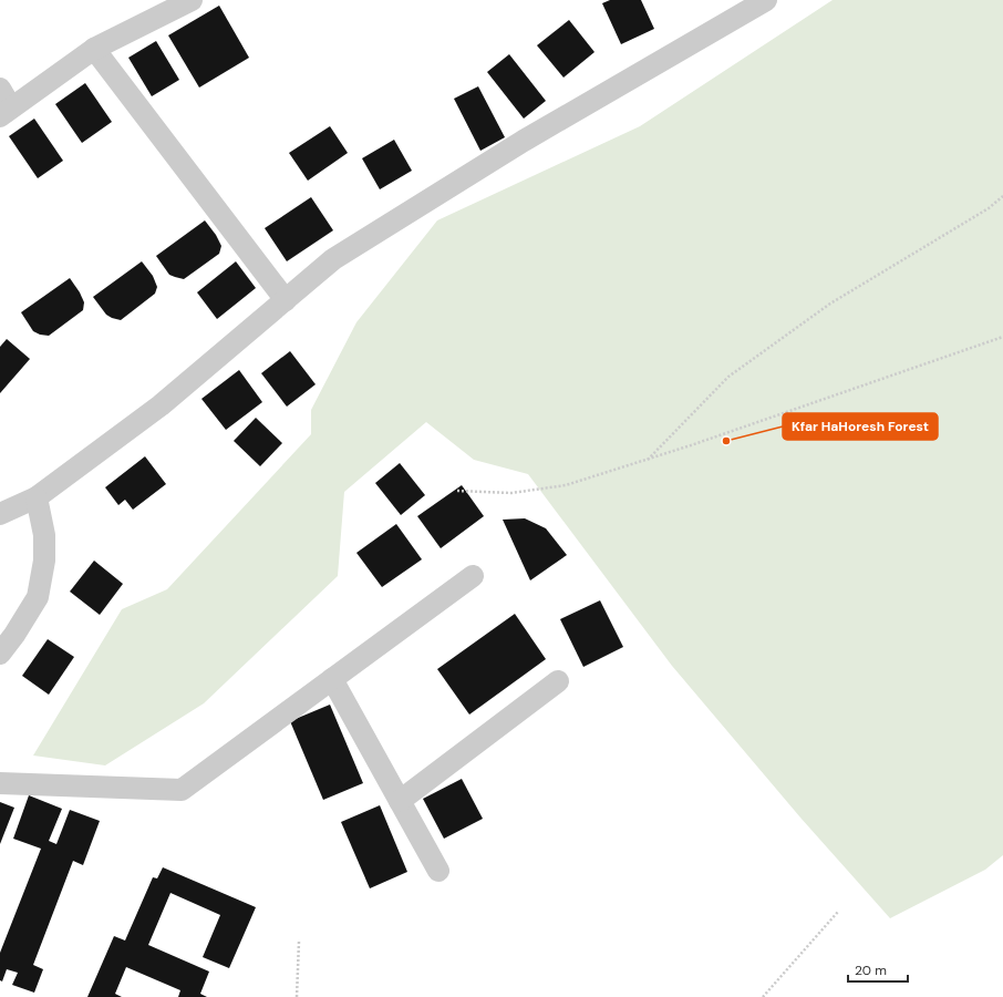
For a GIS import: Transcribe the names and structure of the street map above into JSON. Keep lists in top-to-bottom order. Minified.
{"places":["Kfar HaHoresh Forest"],"scale_bar":"20 m"}
